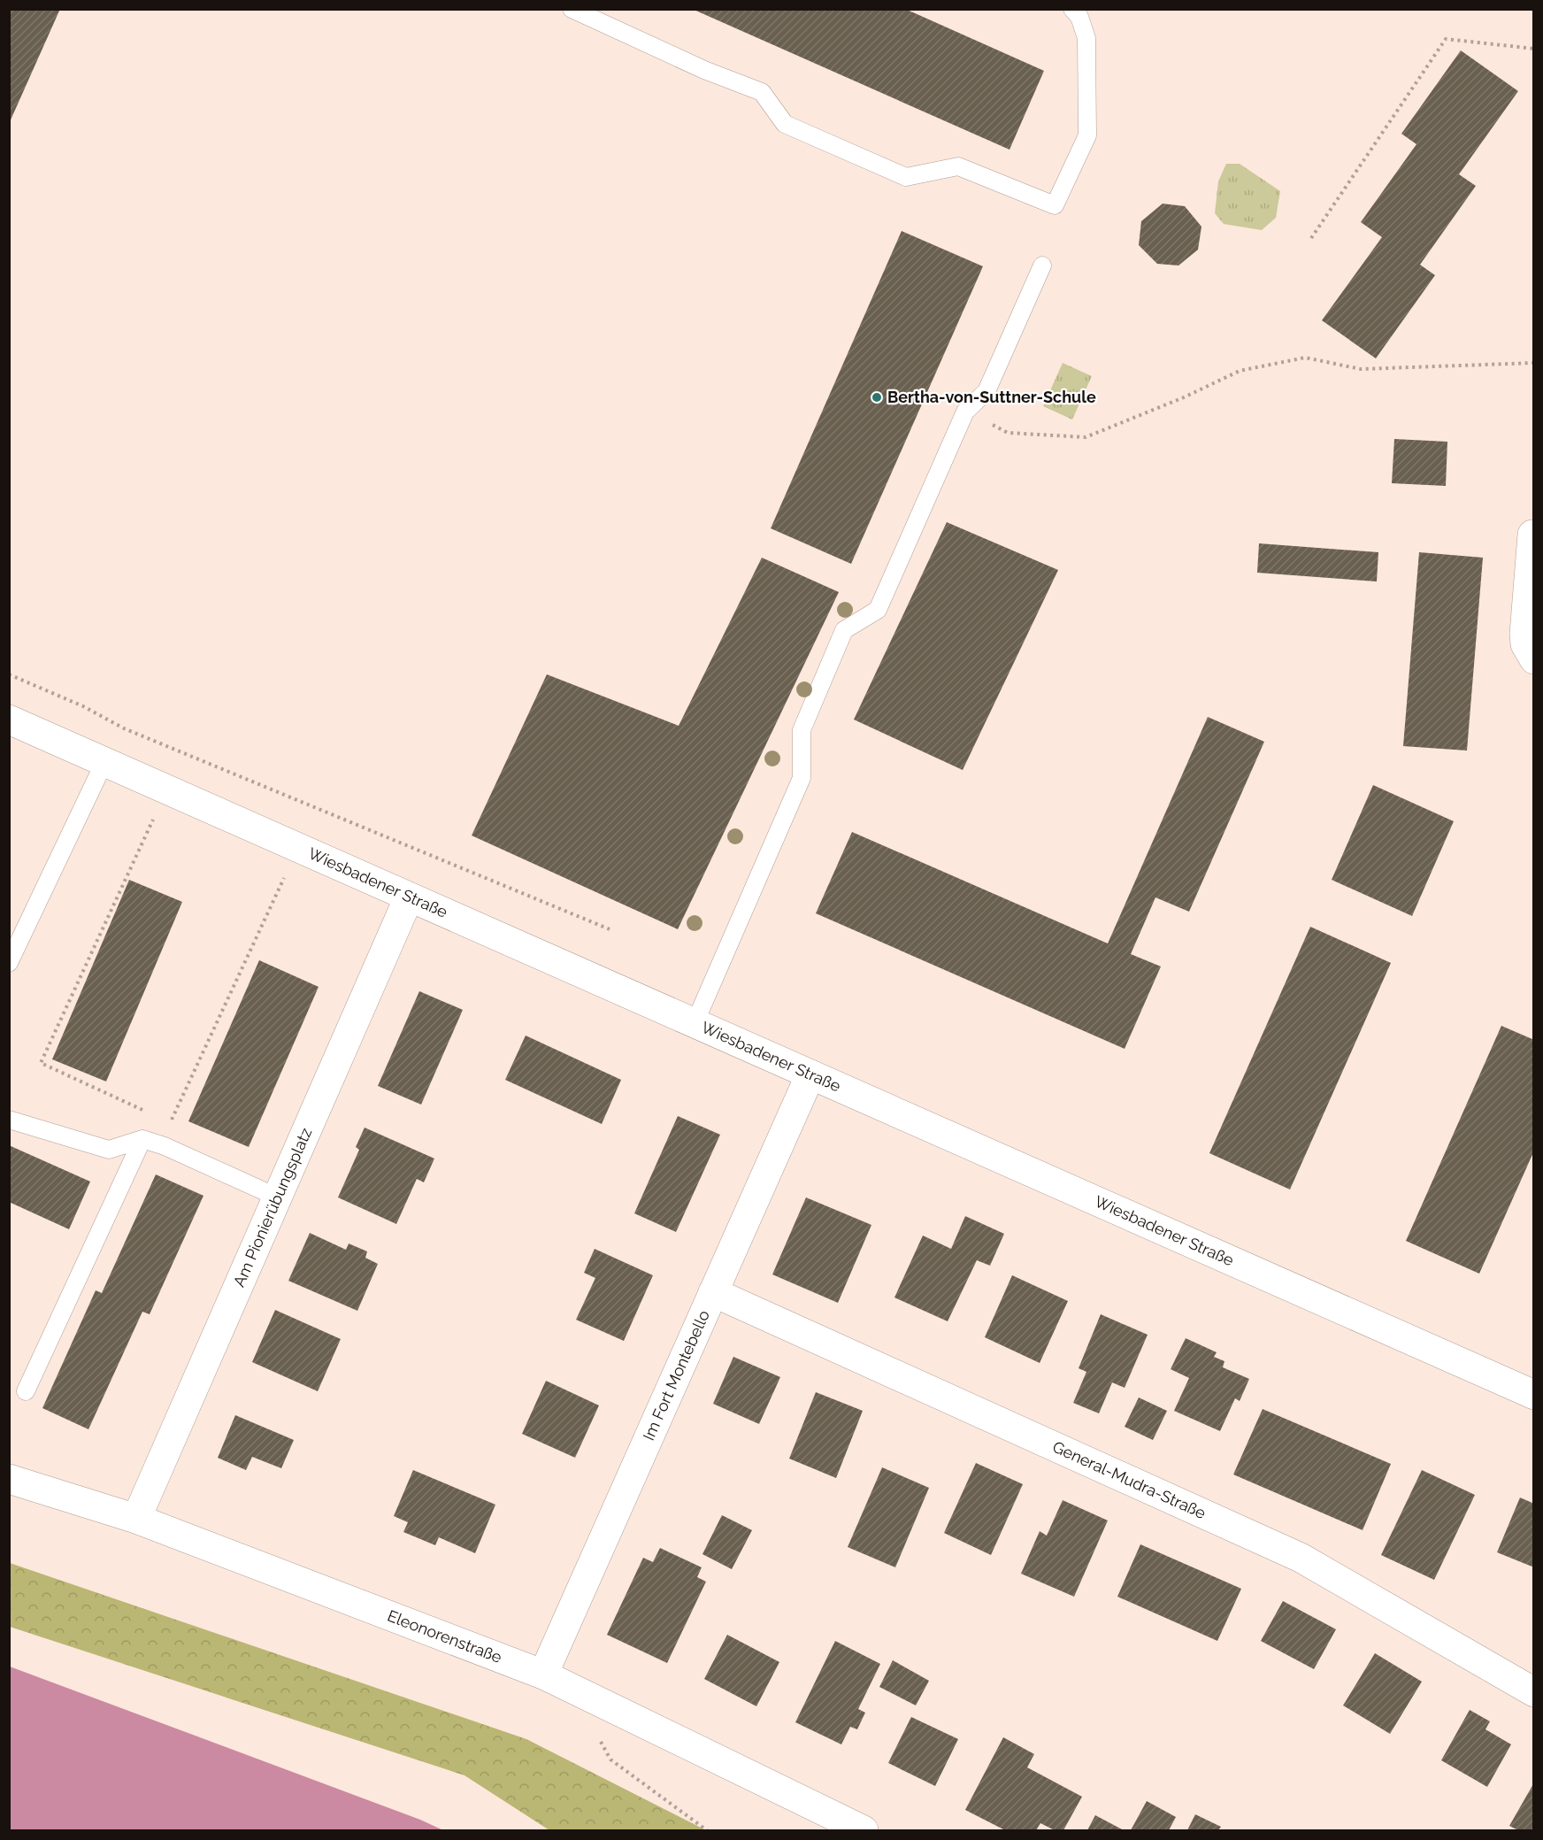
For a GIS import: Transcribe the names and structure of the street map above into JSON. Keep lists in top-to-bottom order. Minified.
{"streets":{"street":["Wiesbadener Straße","Am Pionierübungsplatz","Im Fort Montebello","General-Mudra-Straße","Eleonorenstraße"]},"crossings":[["Wiesbadener Straße","Am Pionierübungsplatz"],["Wiesbadener Straße","Im Fort Montebello"],["Am Pionierübungsplatz","Eleonorenstraße"],["Im Fort Montebello","General-Mudra-Straße"],["Im Fort Montebello","Eleonorenstraße"]],"places":["Bertha-von-Suttner-Schule"]}
